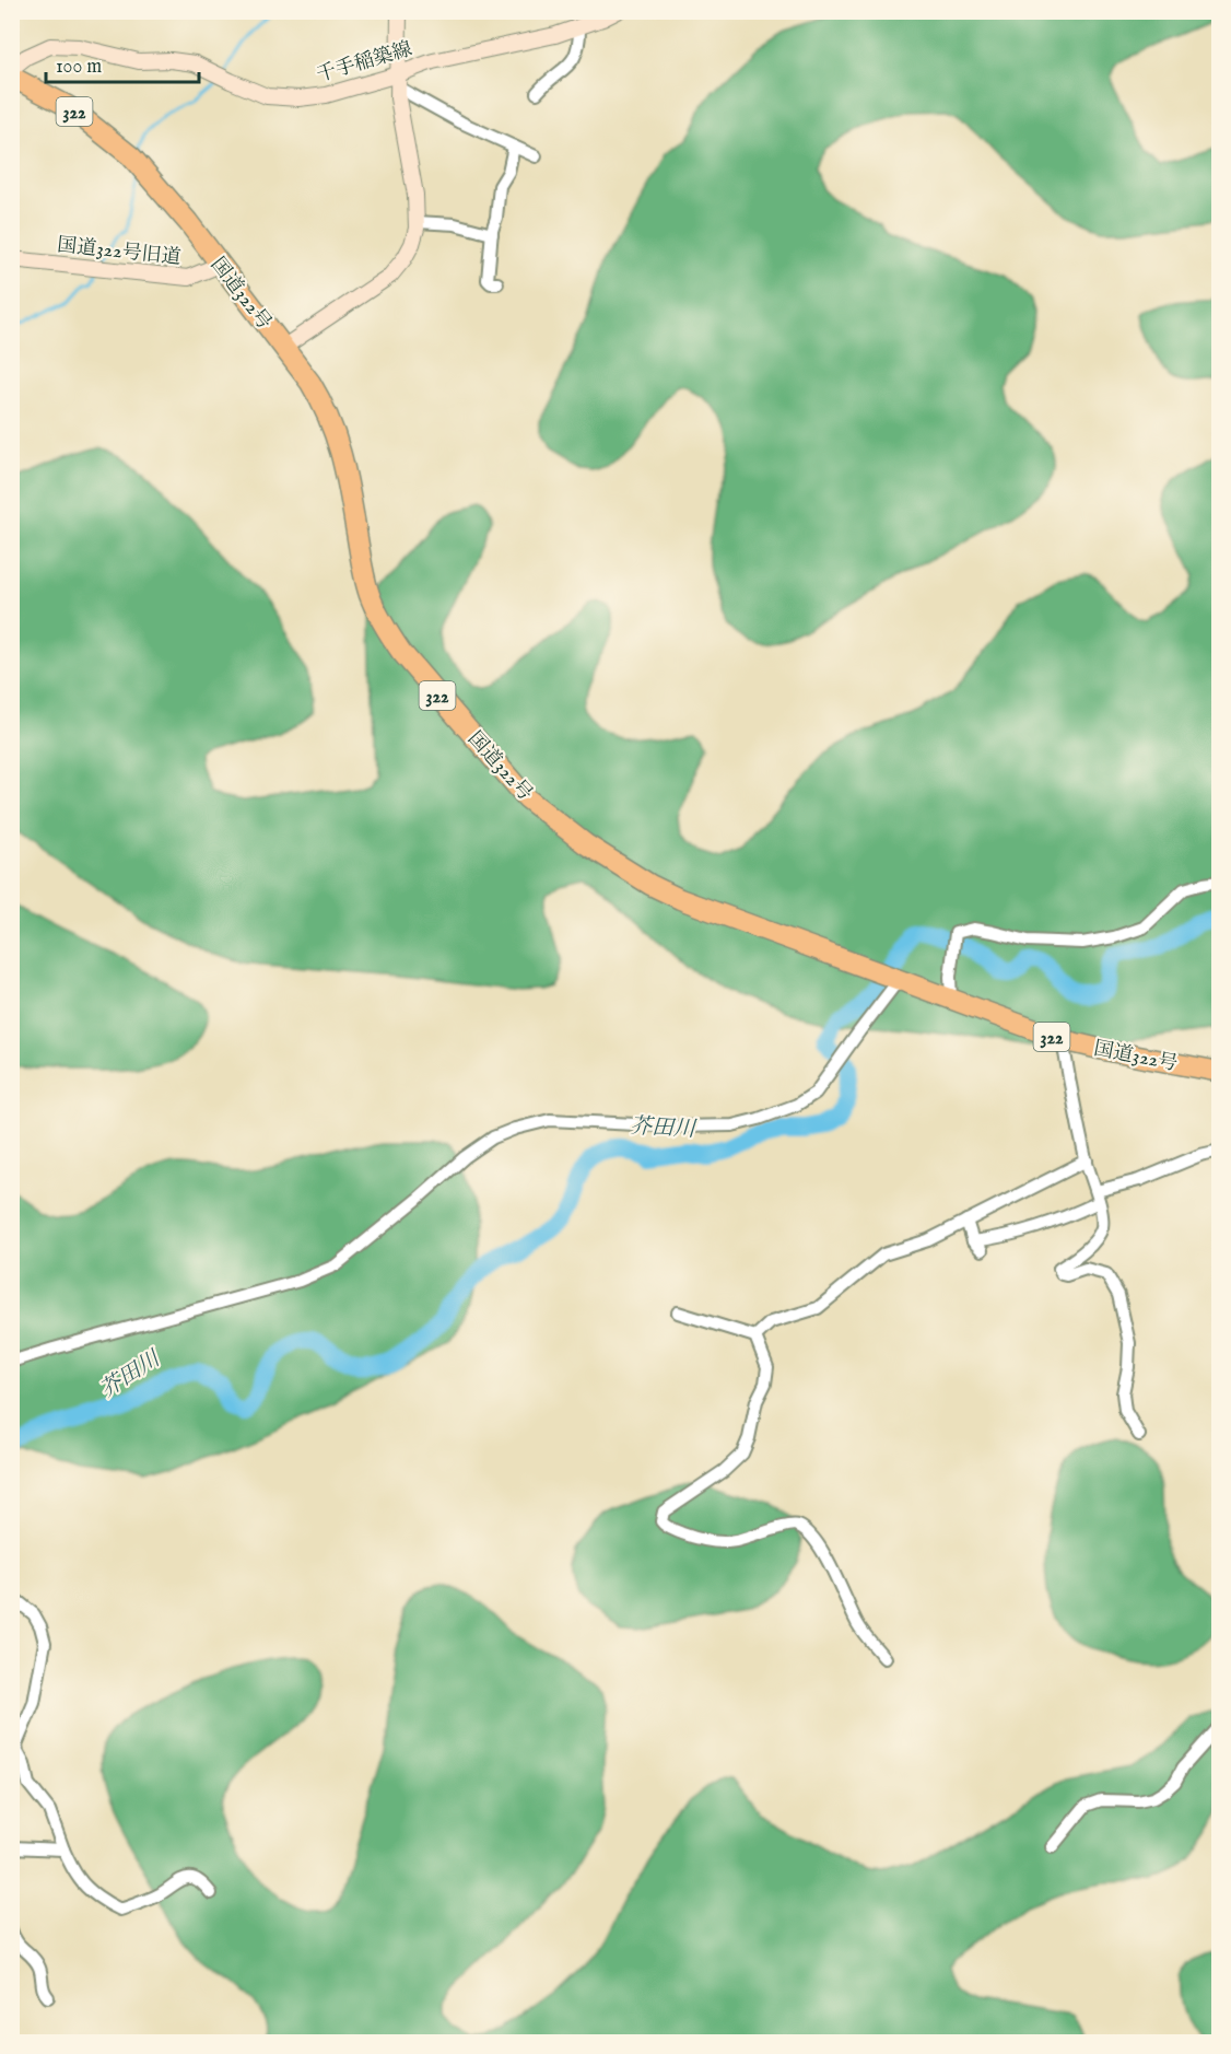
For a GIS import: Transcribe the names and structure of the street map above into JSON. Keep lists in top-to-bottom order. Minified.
{"streets":{"highway":["322","国道322号"],"main road":["千手稲築線","国道322号旧道"]},"crossings":[["国道322号旧道","国道322号"]],"water":["芥田川"],"scale_bar":"100 m"}
